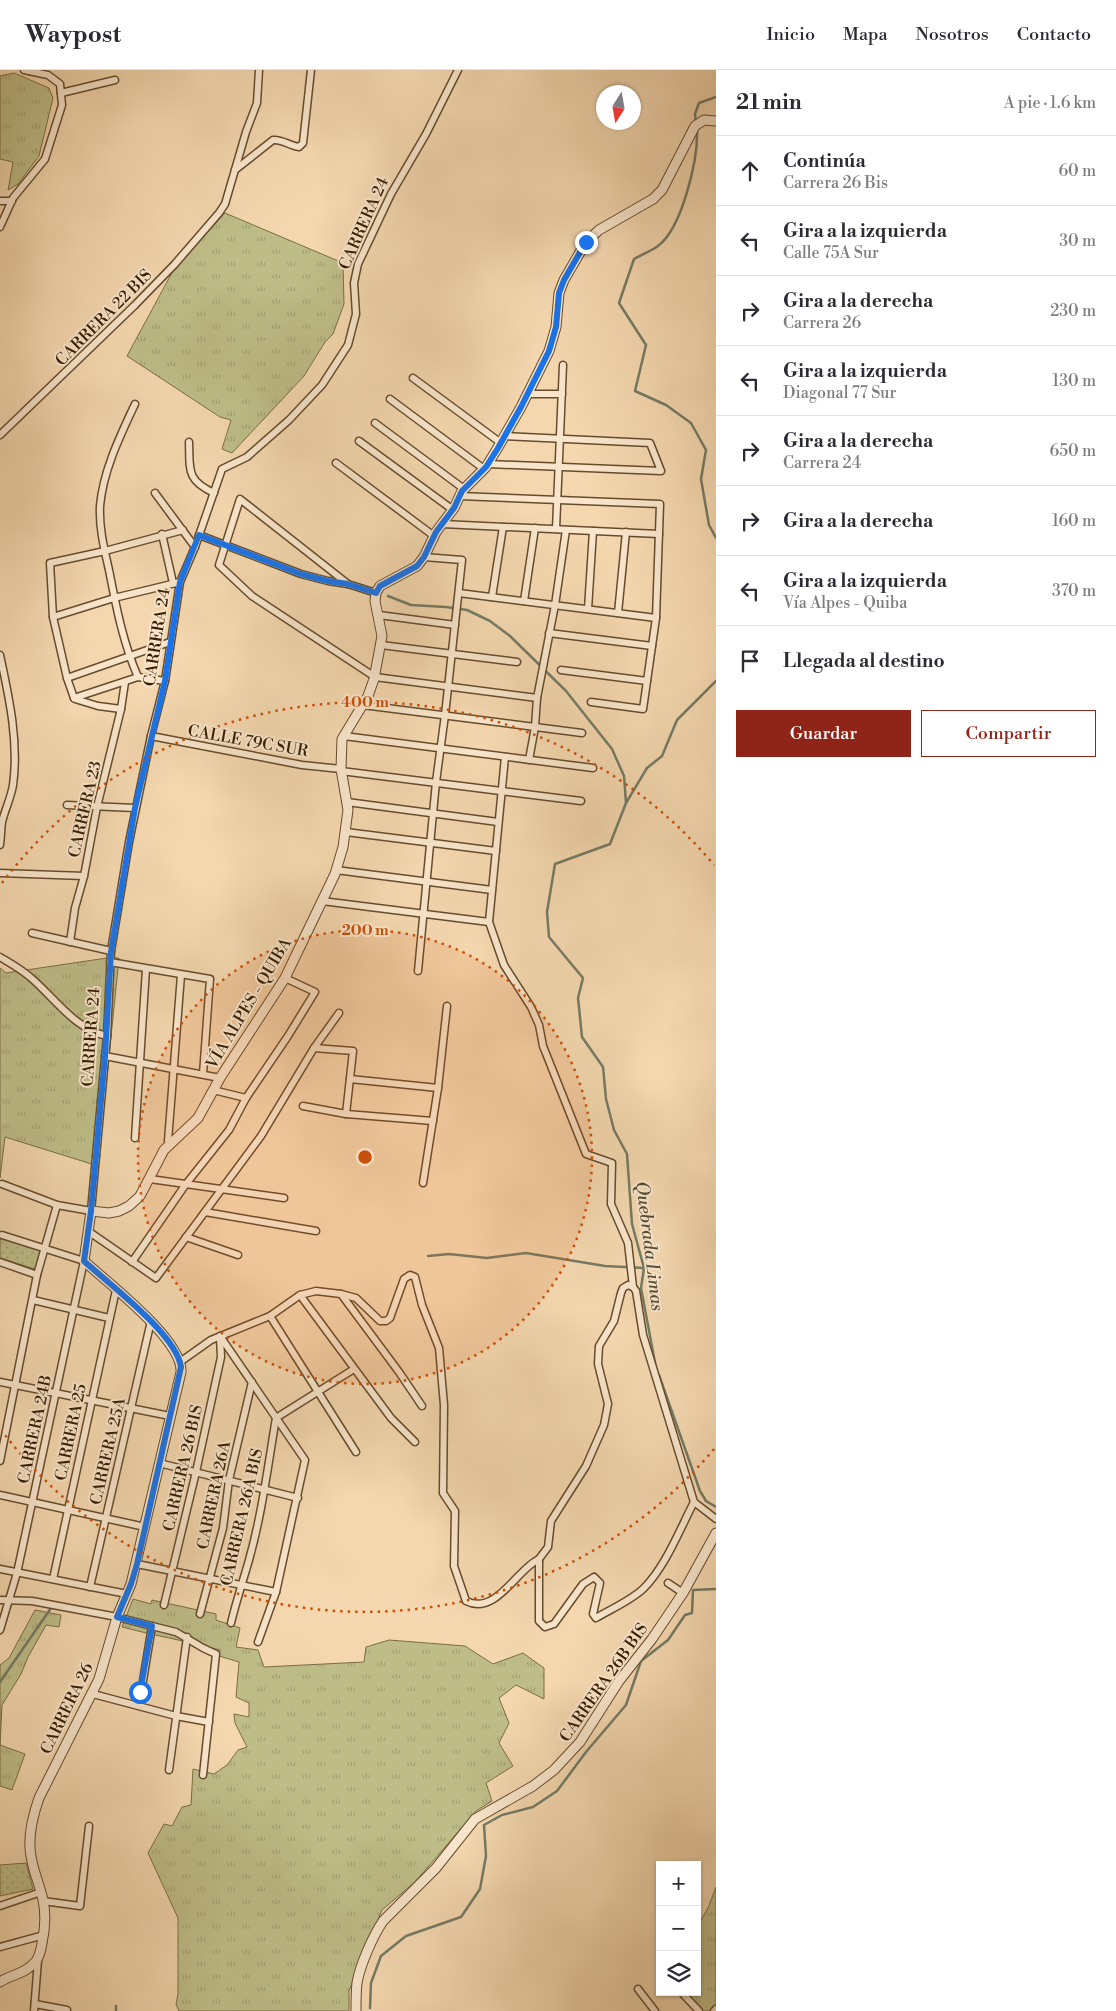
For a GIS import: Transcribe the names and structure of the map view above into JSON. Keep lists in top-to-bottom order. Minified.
{"streets":{"street":["CARRERA 24","CARRERA 22 BIS","CALLE 79C SUR","CARRERA 23","VÍA ALPES - QUIBA","CARRERA 24B","CARRERA 25","CARRERA 25A","CARRERA 26 BIS","CARRERA 26A","CARRERA 26A BIS","CARRERA 26B BIS","CARRERA 26"]},"crossings":[["CARRERA 24","CALLE 79C SUR"],["CARRERA 24","VÍA ALPES - QUIBA"],["CARRERA 24","CARRERA 24B"],["CALLE 79C SUR","VÍA ALPES - QUIBA"]],"water":["Quebrada Limas"],"north":"bottom","page":{"header":"Waypost","nav":["Inicio","Mapa","Nosotros","Contacto"],"heading":["21 min","A pie · 1.6 km"],"list":[["Continúa","Carrera 26 Bis","60 m"],["Gira a la izquierda","Calle 75A Sur","30 m"],["Gira a la derecha","Carrera 26","230 m"],["Gira a la izquierda","Diagonal 77 Sur","130 m"],["Gira a la derecha","Carrera 24","650 m"],["Gira a la derecha","160 m"],["Gira a la izquierda","Vía Alpes - Quiba","370 m"],"Llegada al destino"],"buttons":["Guardar","Compartir"],"map_buttons":["+","−"]},"rings":["400 m","200 m"]}
